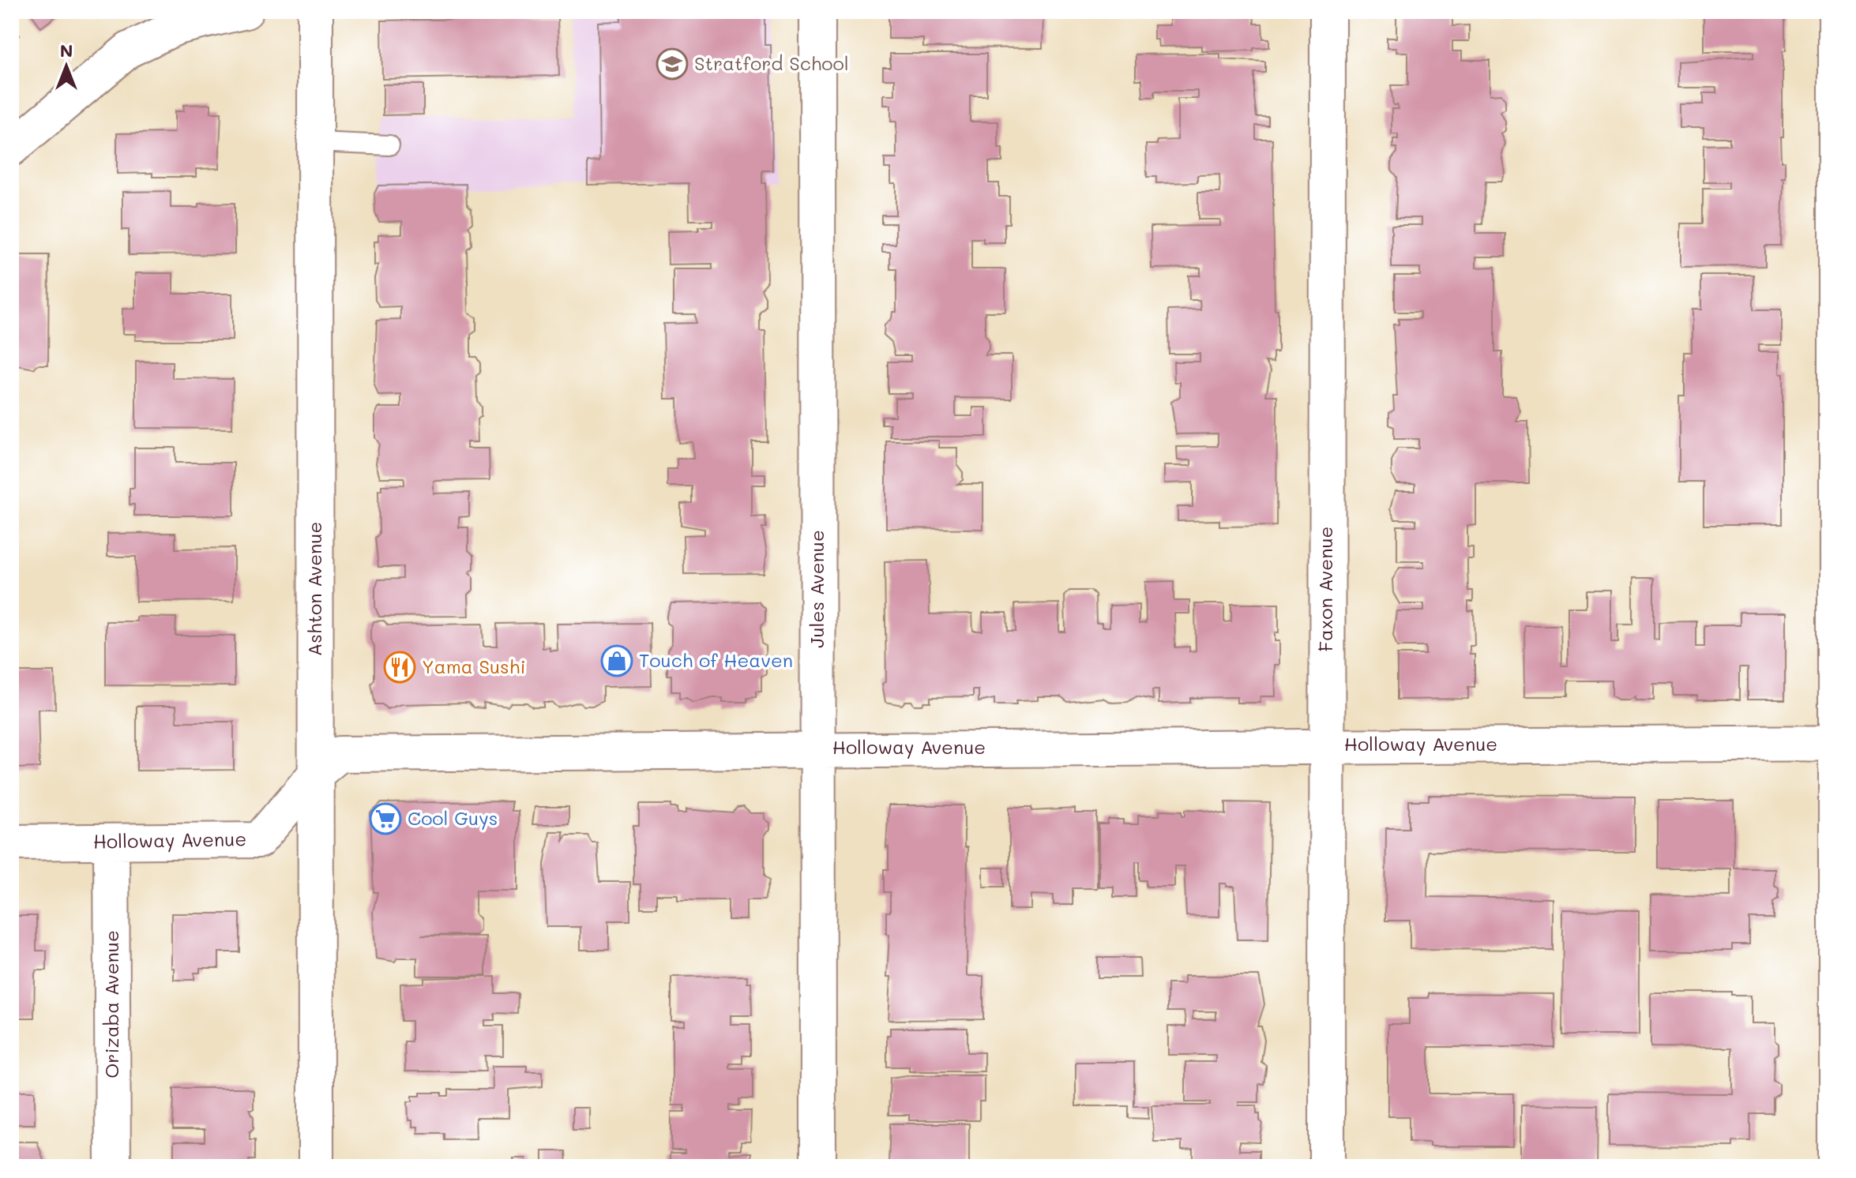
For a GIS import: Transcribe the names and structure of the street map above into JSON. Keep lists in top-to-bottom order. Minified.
{"streets":{"street":["Ashton Avenue","Jules Avenue","Faxon Avenue","Holloway Avenue","Orizaba Avenue"]},"crossings":[["Ashton Avenue","Holloway Avenue"],["Jules Avenue","Holloway Avenue"],["Faxon Avenue","Holloway Avenue"],["Holloway Avenue","Orizaba Avenue"]],"places":{"school or university":["Stratford School"],"shop":["Touch of Heaven"],"restaurant":["Yama Sushi"],"supermarket":["Cool Guys"]},"north":"top"}
